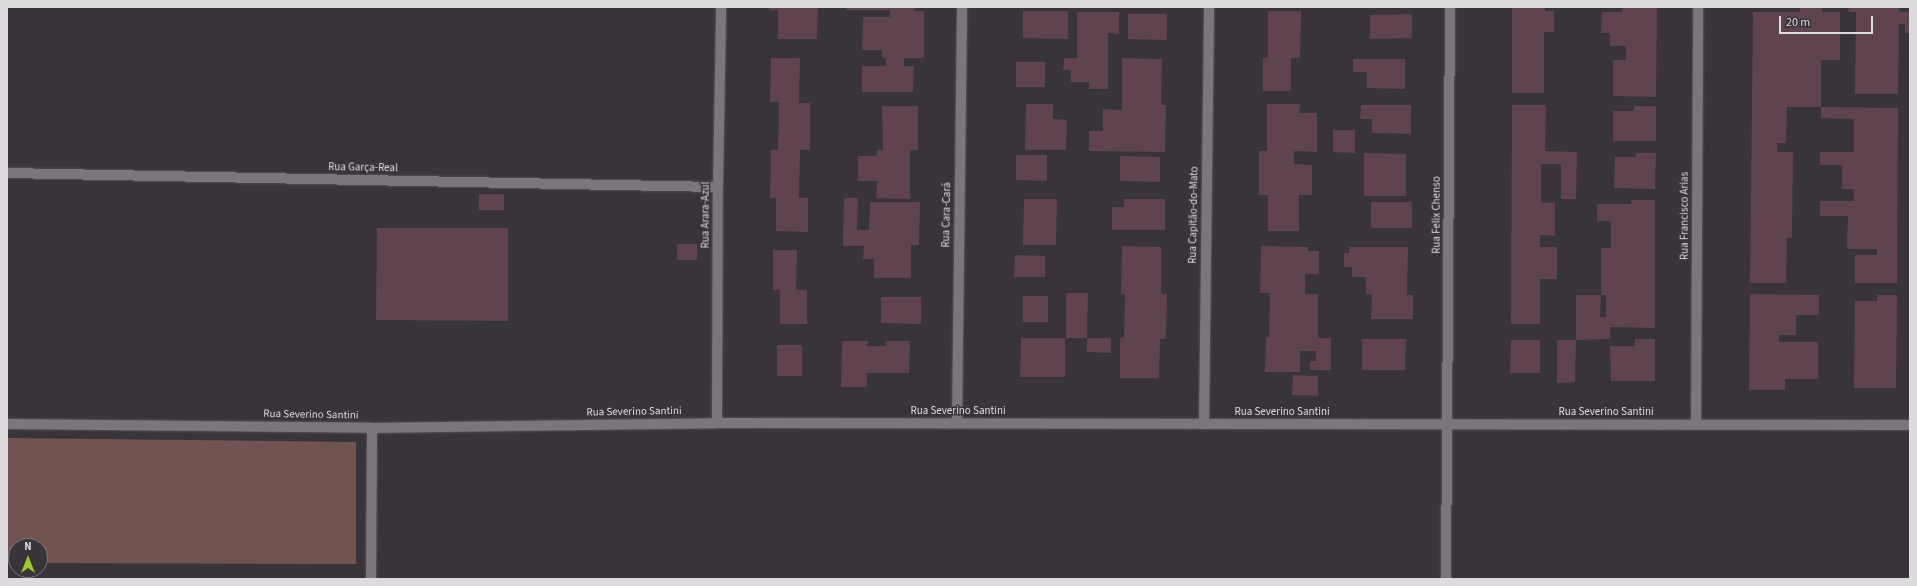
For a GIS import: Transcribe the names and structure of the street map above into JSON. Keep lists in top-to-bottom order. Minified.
{"streets":{"street":["Rua Garça-Real","Rua Arara-Azul","Rua Cara-Cará","Rua Capitão-do-Mato","Rua Felix Chenso","Rua Francisco Arias","Rua Severino Santini"]},"crossings":[["Rua Garça-Real","Rua Arara-Azul"],["Rua Arara-Azul","Rua Severino Santini"],["Rua Cara-Cará","Rua Severino Santini"],["Rua Capitão-do-Mato","Rua Severino Santini"],["Rua Felix Chenso","Rua Severino Santini"],["Rua Francisco Arias","Rua Severino Santini"]],"scale_bar":"20 m","north":"top"}
